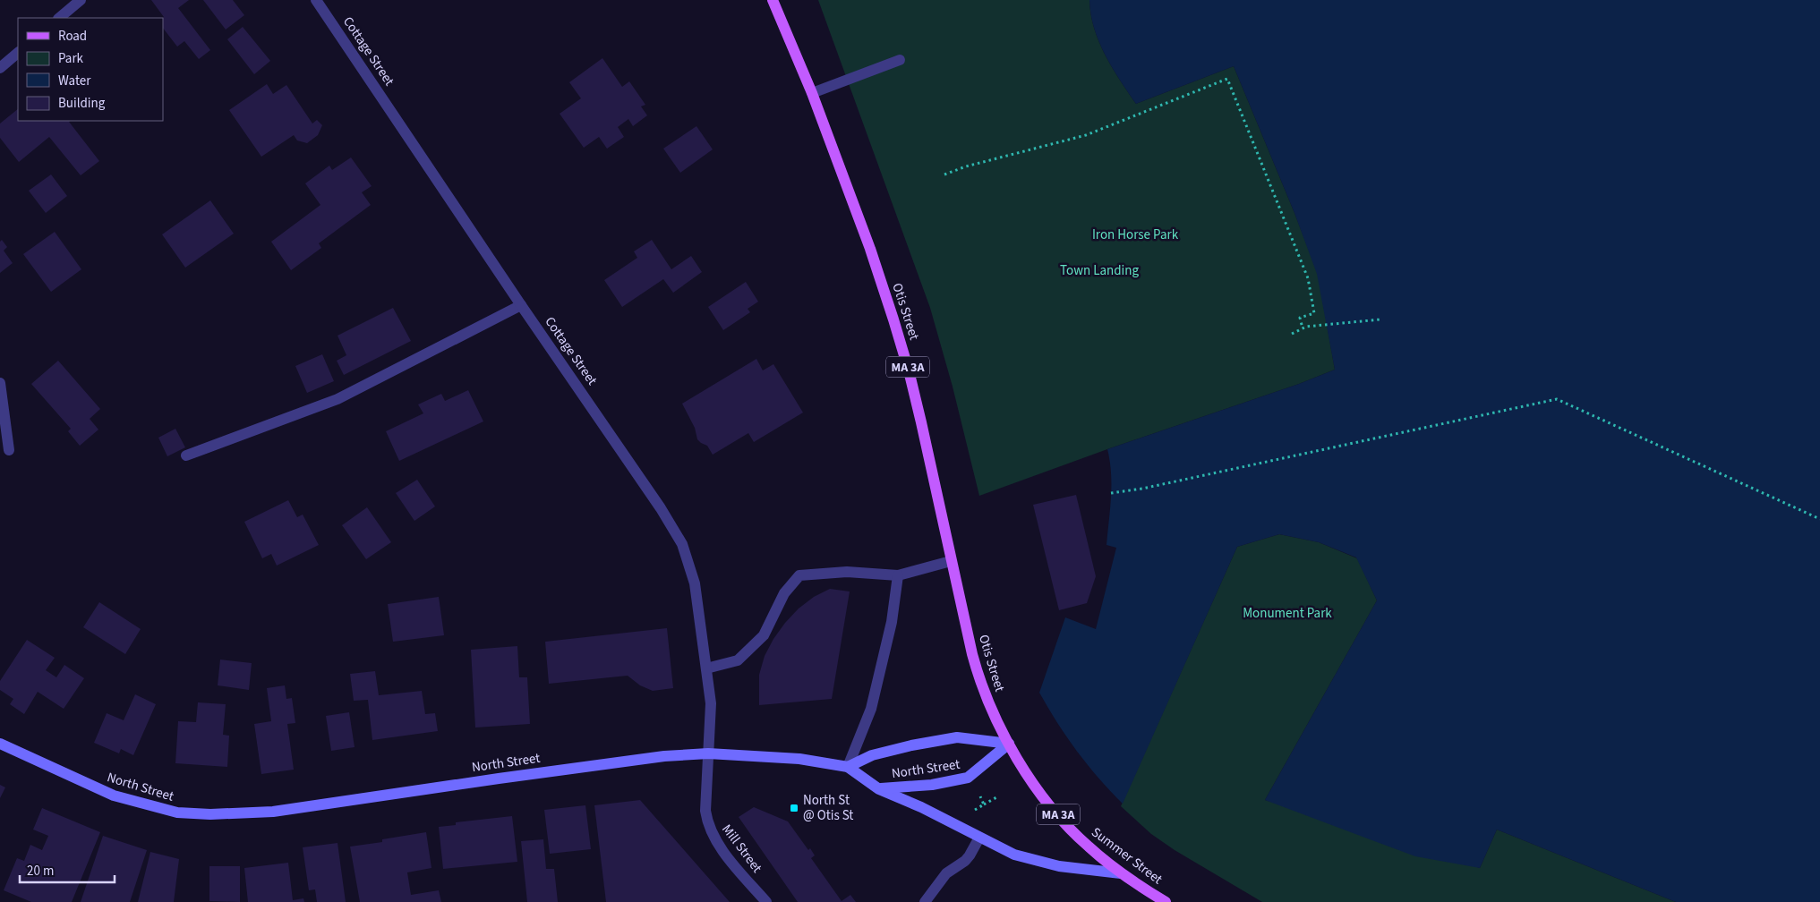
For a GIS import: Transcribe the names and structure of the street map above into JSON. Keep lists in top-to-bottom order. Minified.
{"streets":{"main road":["Otis Street","MA 3A","North Street","Summer Street"],"street":["Cottage Street","Mill Street"]},"crossings":[["Cottage Street","North Street"],["Cottage Street","Mill Street"],["Otis Street","North Street"],["Otis Street","Summer Street"],["North Street","Mill Street"],["North Street","Summer Street"]],"parks":["Iron Horse Park","Town Landing","Monument Park"],"places":{"transit":["North St @ Otis St"]},"legend":["Road","Park","Water","Building"],"scale_bar":"20 m"}
